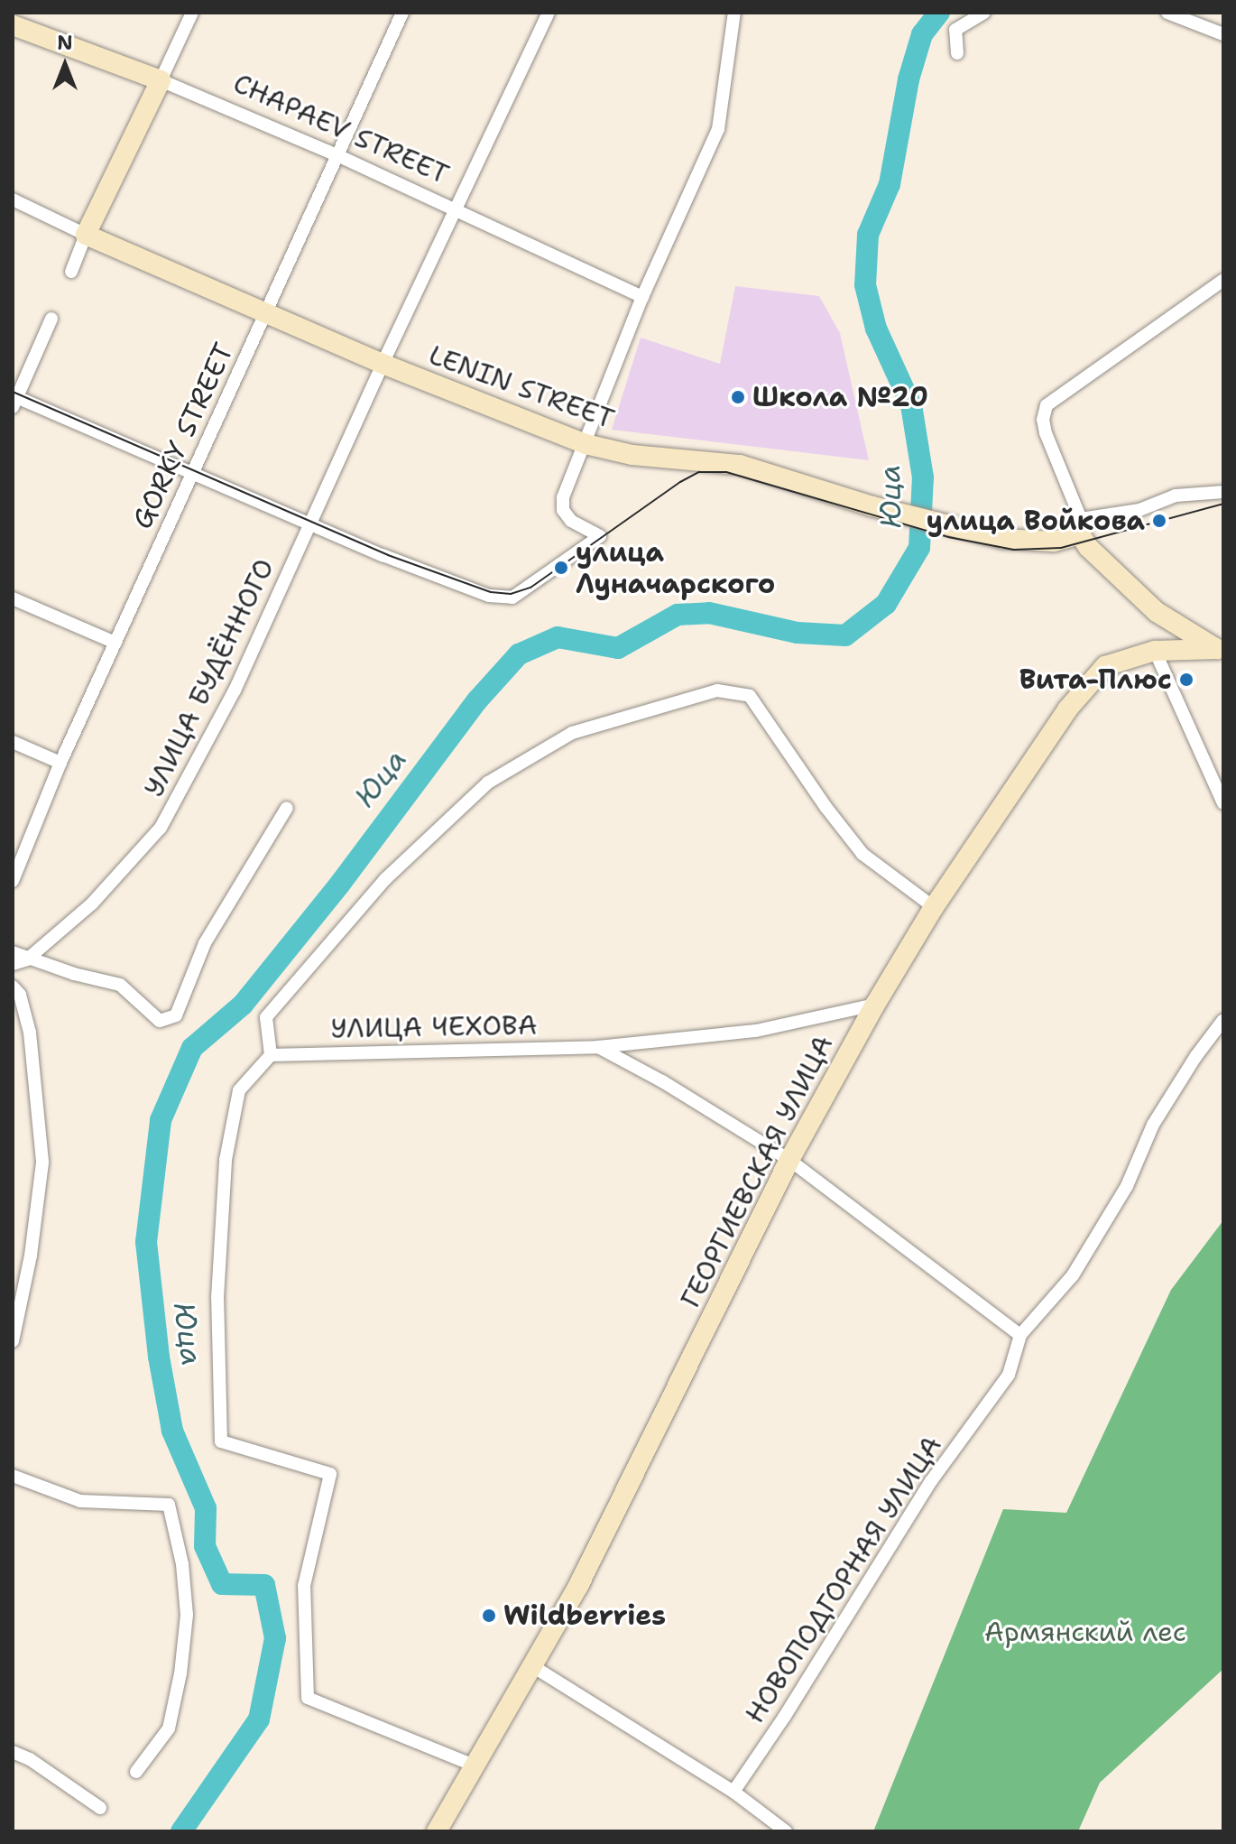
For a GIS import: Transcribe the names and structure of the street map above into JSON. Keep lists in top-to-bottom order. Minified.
{"streets":{"main road":["CHAPAEV STREET","LENIN STREET","ГЕОРГИЕВСКАЯ УЛИЦА"],"street":["GORKY STREET","УЛИЦА БУДЁННОГО","УЛИЦА ЧЕХОВА","НОВОПОДГОРНАЯ УЛИЦА"]},"crossings":[["CHAPAEV STREET","GORKY STREET"],["CHAPAEV STREET","УЛИЦА БУДЁННОГО"],["LENIN STREET","GORKY STREET"],["LENIN STREET","УЛИЦА БУДЁННОГО"],["УЛИЦА ЧЕХОВА","ГЕОРГИЕВСКАЯ УЛИЦА"]],"water":["Юца"],"parks":["Армянский лес"],"places":["Школа №20","улица Войкова","улица Луначарского","Вита-Плюс","Wildberries"],"north":"top"}
